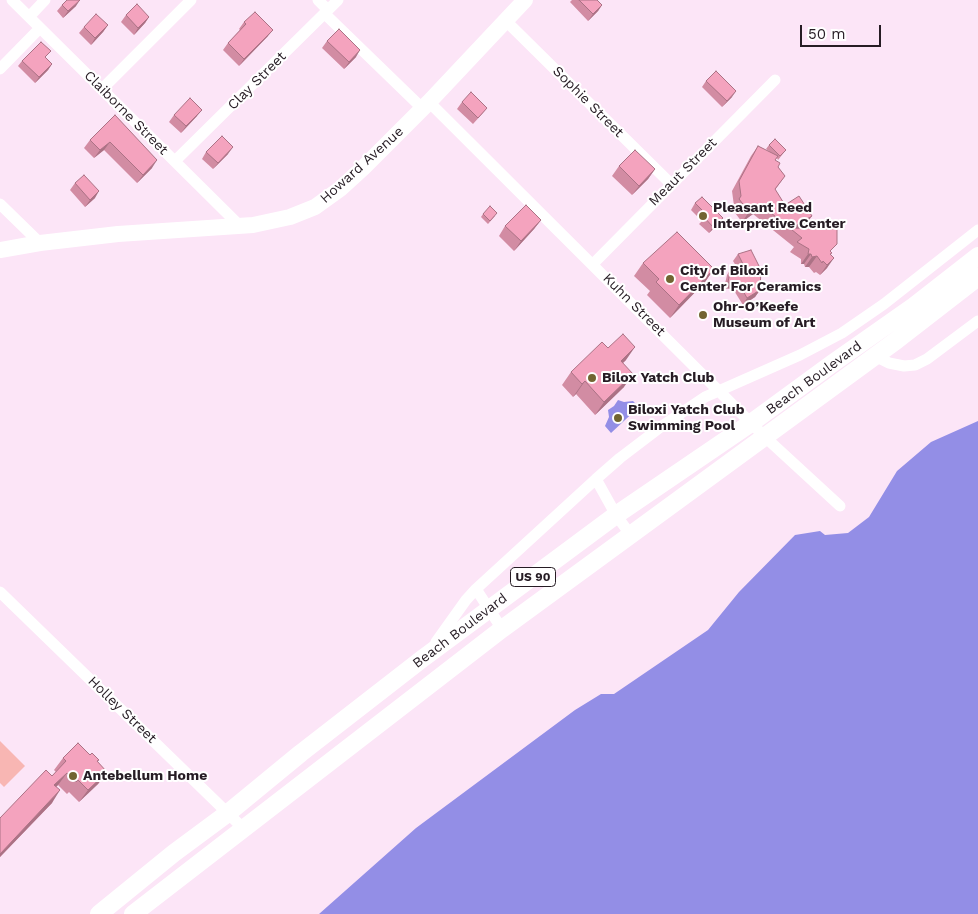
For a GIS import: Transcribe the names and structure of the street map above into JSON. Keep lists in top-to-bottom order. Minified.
{"streets":{"main road":["Howard Avenue","Beach Boulevard","US 90"],"street":["Clay Street","Sophie Street","Claiborne Street","Meaut Street","Kuhn Street","Holley Street"]},"crossings":[["Clay Street","Claiborne Street"],["Clay Street","Kuhn Street"],["Sophie Street","Howard Avenue"],["Sophie Street","Meaut Street"],["Claiborne Street","Howard Avenue"],["Howard Avenue","Kuhn Street"],["Meaut Street","Kuhn Street"],["Kuhn Street","Beach Boulevard"],["Beach Boulevard","Holley Street"]],"places":["Pleasant Reed Interpretive Center","City of Biloxi Center For Ceramics","Ohr-O’Keefe Museum of Art","Bilox Yatch Club","Biloxi Yatch Club Swimming Pool","Antebellum Home"],"scale_bar":"50 m"}
